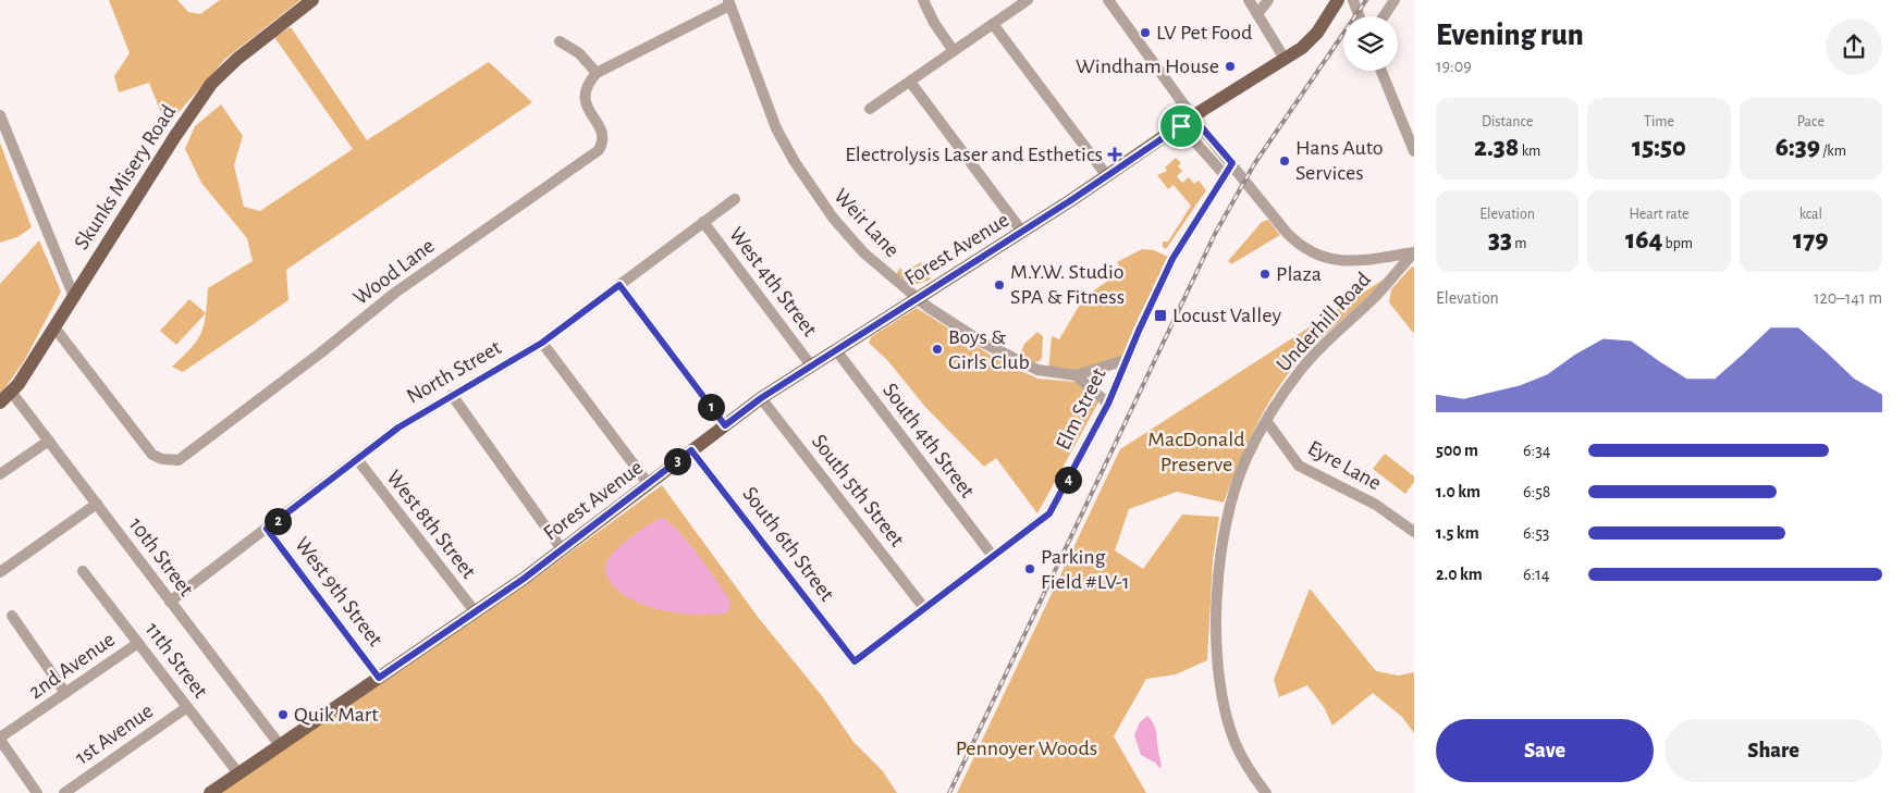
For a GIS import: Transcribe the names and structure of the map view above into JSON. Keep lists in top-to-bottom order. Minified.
{"streets":{"main road":["Skunks Misery Road","Forest Avenue"],"street":["Weir Lane","Wood Lane","West 4th Street","Underhill Road","North Street","Elm Street","South 4th Street","Eyre Lane","South 5th Street","West 8th Street","South 6th Street","10th Street","West 9th Street","11th Street","2nd Avenue","1st Avenue"]},"crossings":[["Skunks Misery Road","Wood Lane"],["Skunks Misery Road","10th Street"],["Weir Lane","Forest Avenue"],["Weir Lane","Elm Street"],["Forest Avenue","West 4th Street"],["Forest Avenue","South 4th Street"],["Forest Avenue","South 5th Street"],["Forest Avenue","West 8th Street"],["Forest Avenue","South 6th Street"],["Forest Avenue","10th Street"],["Forest Avenue","West 9th Street"],["Forest Avenue","11th Street"],["West 4th Street","North Street"],["Underhill Road","Eyre Lane"],["North Street","West 8th Street"],["North Street","10th Street"],["North Street","West 9th Street"],["Elm Street","South 4th Street"],["Elm Street","South 5th Street"],["Elm Street","South 6th Street"],["11th Street","2nd Avenue"],["11th Street","1st Avenue"]],"parks":["MacDonald Preserve","Pennoyer Woods"],"places":{"other":["LV Pet Food","Windham House","Hans Auto Services","Plaza","M.Y.W. Studio SPA & Fitness","Boys & Girls Club","Parking Field #LV-1","Quik Mart"],"health":["Electrolysis Laser and Esthetics"],"transit":["Locust Valley"]},"page":{"heading":["Evening run","19:09"],"stats":[["Distance","2.38 km"],["Time","15:50"],["Pace","6:39 /km"],["Elevation","33 m"],["Heart rate","164 bpm"],["kcal","179"]],"chart":["Elevation","120–141 m"],"pins":["1","3","4","2"],"list":[{"name":"500 m","note":"6:34"},{"name":"1.0 km","note":"6:58"},{"name":"1.5 km","note":"6:53"},{"name":"2.0 km","note":"6:14"}],"buttons":["Save","Share"]}}
